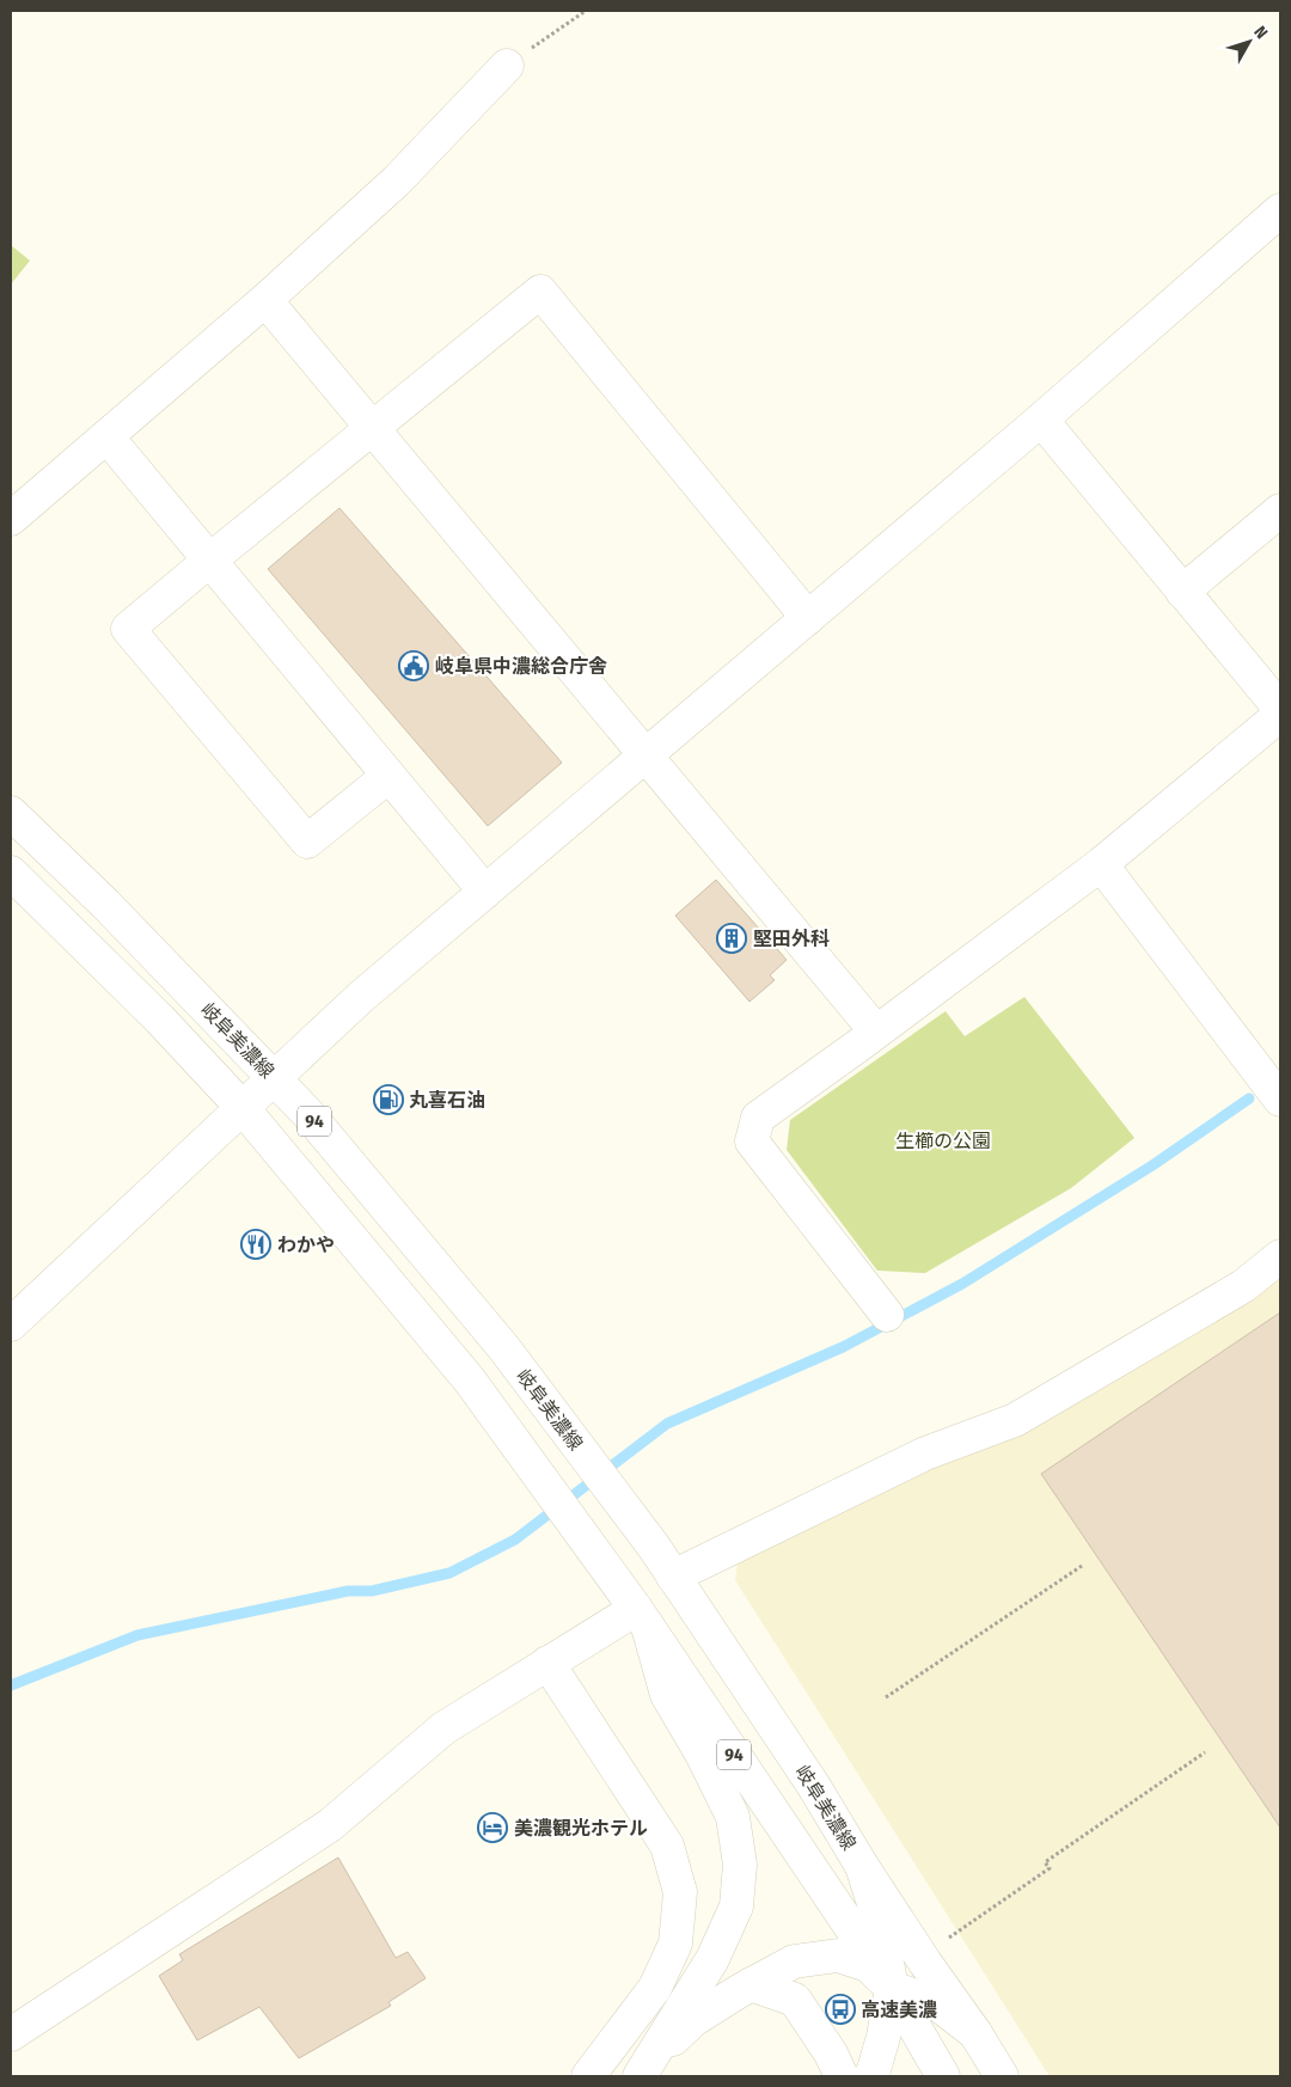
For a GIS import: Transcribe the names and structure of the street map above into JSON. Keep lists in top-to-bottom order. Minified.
{"streets":{"main road":["岐阜美濃線","94"]},"parks":["生櫛の公園"],"places":{"public building":["岐阜県中濃総合庁舎"],"building":["堅田外科"],"fuel station":["丸喜石油"],"restaurant":["わかや"],"hotel":["美濃観光ホテル"],"bus stop":["高速美濃"]},"north":"top right"}
